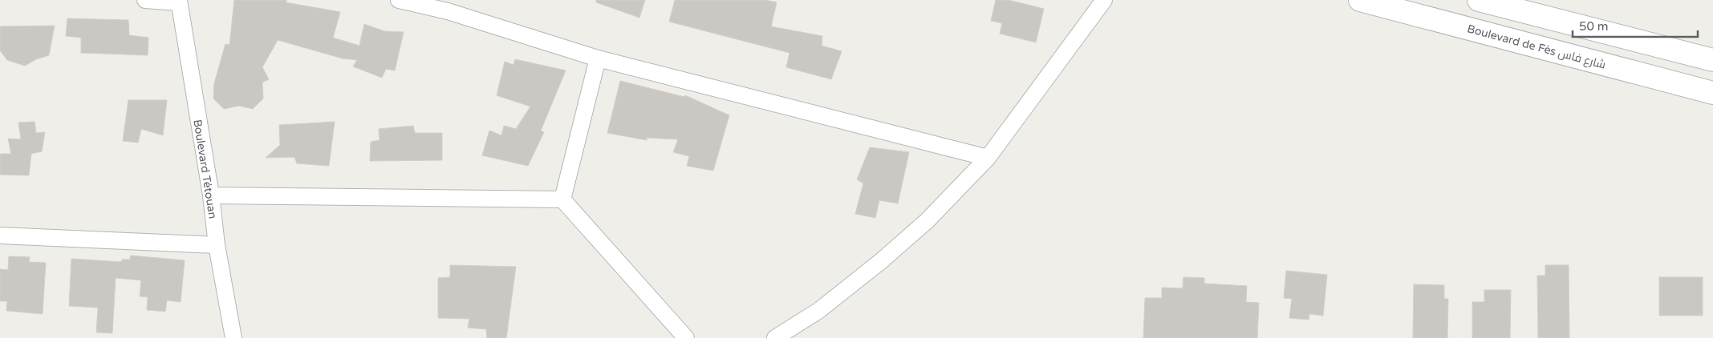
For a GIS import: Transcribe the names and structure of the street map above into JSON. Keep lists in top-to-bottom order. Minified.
{"streets":{"main road":["Boulevard de Fès شارع فاس"],"street":["Boulevard Tétouan"]},"scale_bar":"50 m"}
